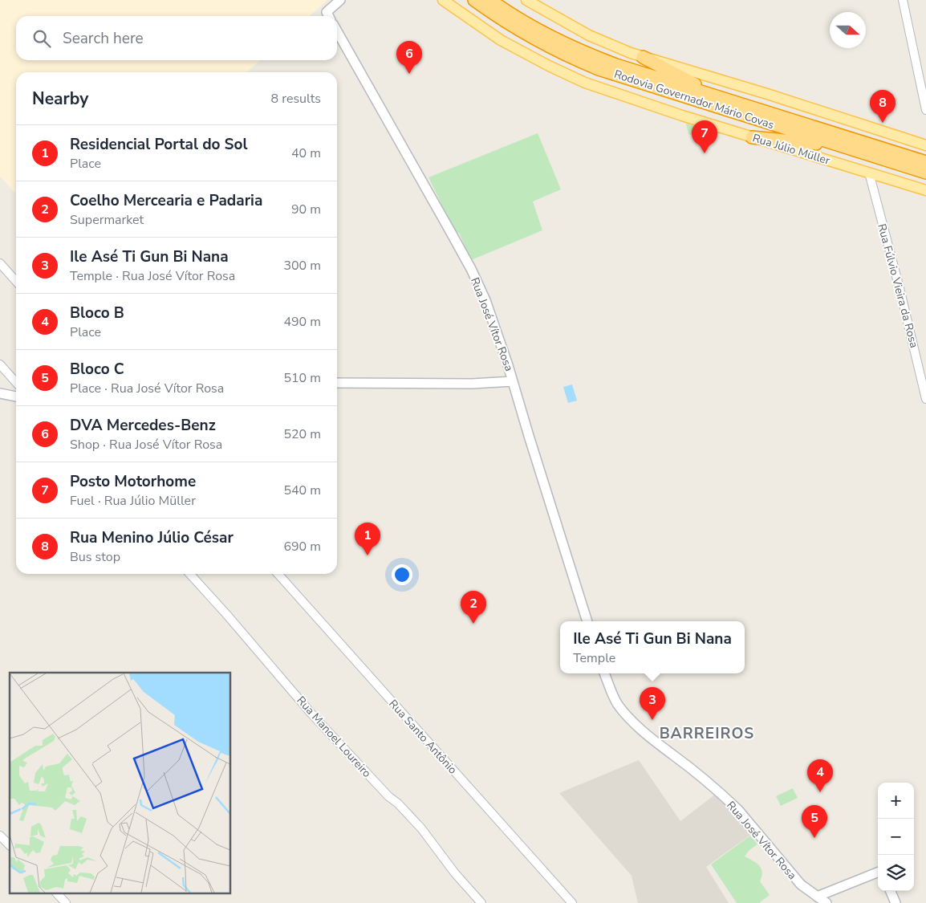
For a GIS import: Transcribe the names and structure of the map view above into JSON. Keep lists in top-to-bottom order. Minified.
{"streets":{"highway":["Rodovia Governador Mário Covas"],"main road":["Rua Júlio Müller","Rua José Vítor Rosa"],"street":["Rua Fúlvio Vieira da Rosa","Rua Manoel Loureiro","Rua Santo Antônio"]},"crossings":[["Rua Júlio Müller","Rua Fúlvio Vieira da Rosa"]],"districts":["BARREIROS"],"north":"right","page":{"search":"Search here","pins":["6","8","7","1","2","3","4","5"],"heading":["Nearby","8 results"],"list":[{"mark":"1","name":"Residencial Portal do Sol","note":"Place","value":"40 m"},{"mark":"2","name":"Coelho Mercearia e Padaria","note":"Supermarket","value":"90 m"},{"mark":"3","name":"Ile Asé Ti Gun Bi Nana","note":"Temple · Rua José Vítor Rosa","value":"300 m"},{"mark":"4","name":"Bloco B","note":"Place","value":"490 m"},{"mark":"5","name":"Bloco C","note":"Place · Rua José Vítor Rosa","value":"510 m"},{"mark":"6","name":"DVA Mercedes-Benz","note":"Shop · Rua José Vítor Rosa","value":"520 m"},{"mark":"7","name":"Posto Motorhome","note":"Fuel · Rua Júlio Müller","value":"540 m"},{"mark":"8","name":"Rua Menino Júlio César","note":"Bus stop","value":"690 m"}],"popup":["Ile Asé Ti Gun Bi Nana","Temple"],"map_buttons":["+","−"]}}
